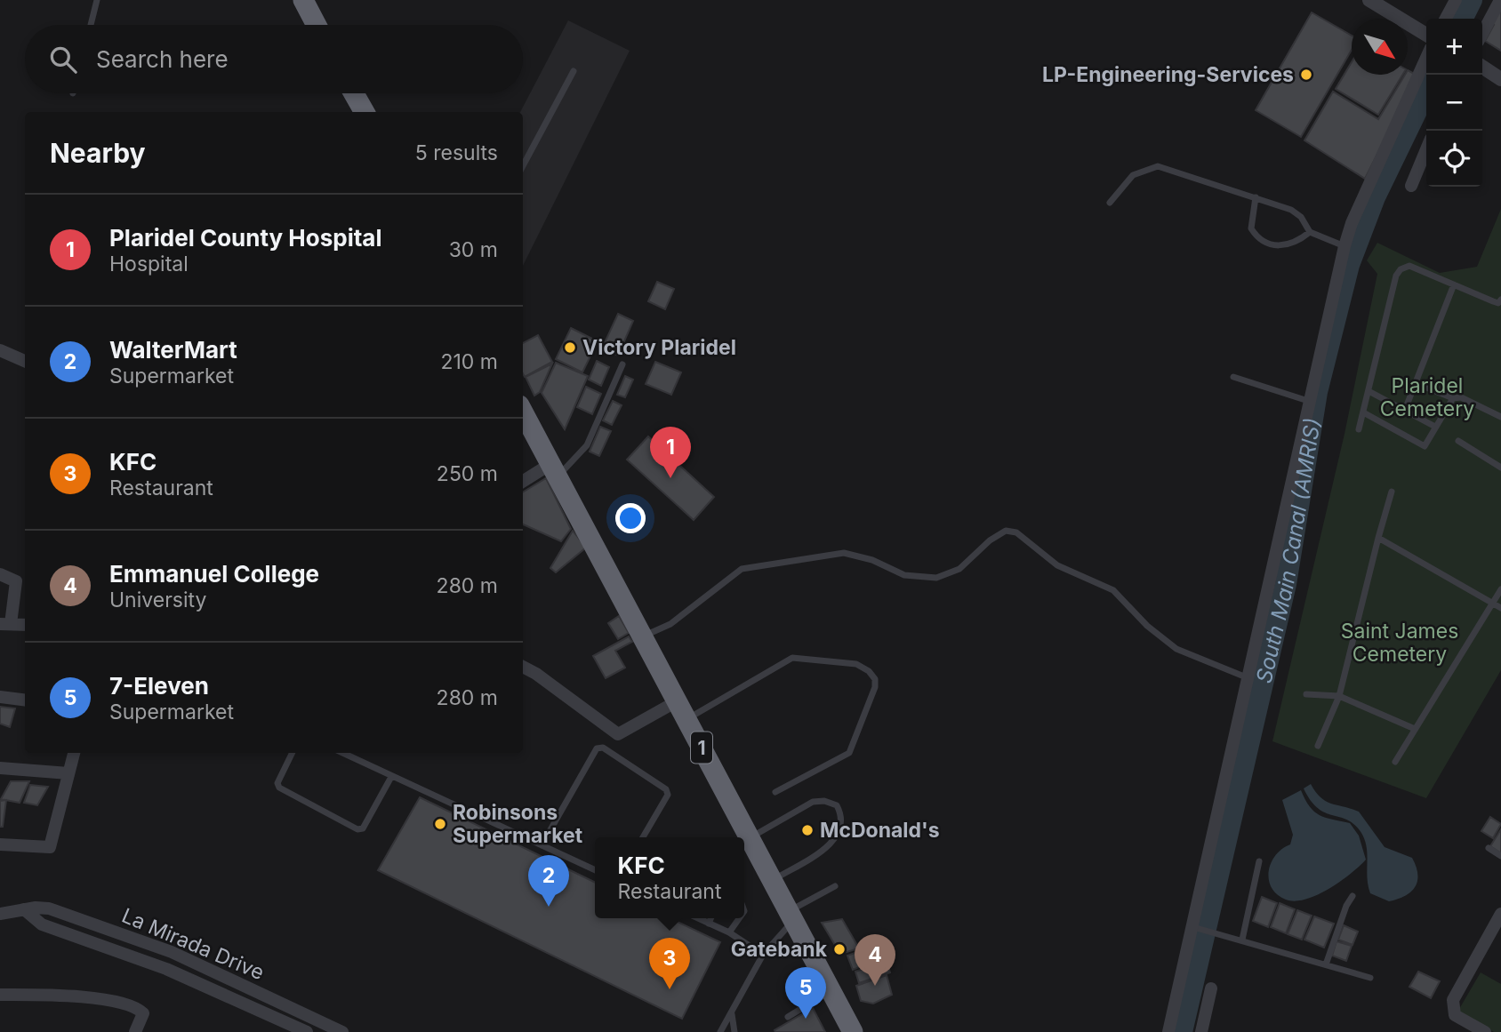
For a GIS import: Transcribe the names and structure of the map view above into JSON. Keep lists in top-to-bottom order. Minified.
{"streets":{"highway":["1"],"street":["La Mirada Drive"]},"water":["South Main Canal (AMRIS)"],"parks":["Plaridel Cemetery","Saint James Cemetery"],"places":["LP-Engineering-Services","Victory Plaridel","Robinsons Supermarket","McDonald's","Gatebank"],"north":"bottom right","page":{"map_buttons":["+","−"],"search":"Search here","heading":["Nearby","5 results"],"list":[{"mark":"1","name":"Plaridel County Hospital","note":"Hospital","value":"30 m"},{"mark":"2","name":"WalterMart","note":"Supermarket","value":"210 m"},{"mark":"3","name":"KFC","note":"Restaurant","value":"250 m"},{"mark":"4","name":"Emmanuel College","note":"University","value":"280 m"},{"mark":"5","name":"7-Eleven","note":"Supermarket","value":"280 m"}],"pins":["1","2","4","3","5"],"popup":["KFC","Restaurant"]}}
